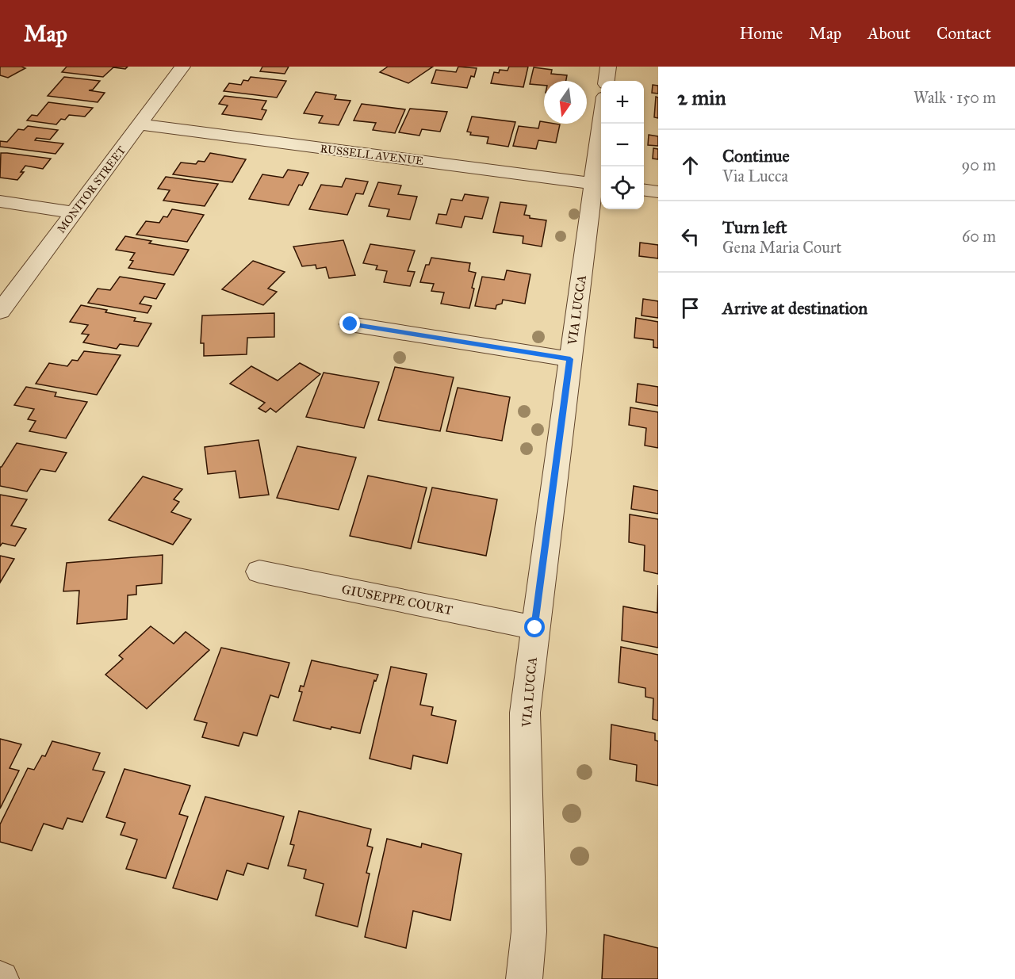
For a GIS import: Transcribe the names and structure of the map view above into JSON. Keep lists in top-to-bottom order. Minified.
{"streets":{"street":["RUSSELL AVENUE","MONITOR STREET","VIA LUCCA","GIUSEPPE COURT"]},"crossings":[["RUSSELL AVENUE","MONITOR STREET"],["RUSSELL AVENUE","VIA LUCCA"],["VIA LUCCA","GIUSEPPE COURT"]],"north":"bottom","page":{"header":"Map","nav":["Home","Map","About","Contact"],"heading":["2 min","Walk · 150 m"],"map_buttons":["+","−"],"list":[["Continue","Via Lucca","90 m"],["Turn left","Gena Maria Court","60 m"],"Arrive at destination"]}}
